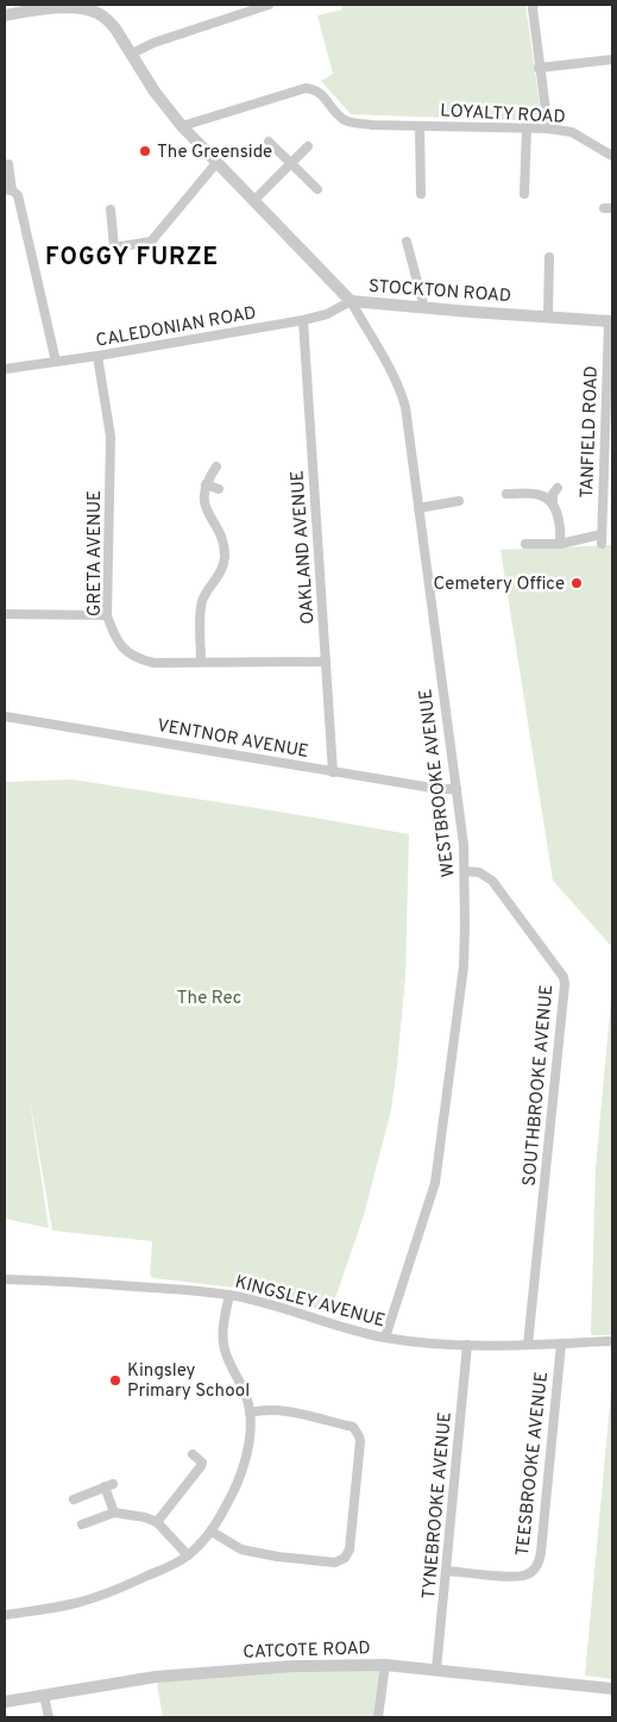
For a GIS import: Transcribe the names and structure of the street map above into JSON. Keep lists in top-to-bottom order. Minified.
{"streets":{"street":["LOYALTY ROAD","STOCKTON ROAD","CALEDONIAN ROAD","TANFIELD ROAD","OAKLAND AVENUE","GRETA AVENUE","VENTNOR AVENUE","WESTBROOKE AVENUE","SOUTHBROOKE AVENUE","KINGSLEY AVENUE","TEESBROOKE AVENUE","TYNEBROOKE AVENUE","CATCOTE ROAD"]},"crossings":[["LOYALTY ROAD","STOCKTON ROAD"],["STOCKTON ROAD","CALEDONIAN ROAD"],["STOCKTON ROAD","TANFIELD ROAD"],["STOCKTON ROAD","WESTBROOKE AVENUE"],["CALEDONIAN ROAD","OAKLAND AVENUE"],["CALEDONIAN ROAD","GRETA AVENUE"],["CALEDONIAN ROAD","WESTBROOKE AVENUE"],["OAKLAND AVENUE","GRETA AVENUE"],["OAKLAND AVENUE","VENTNOR AVENUE"],["VENTNOR AVENUE","WESTBROOKE AVENUE"],["WESTBROOKE AVENUE","SOUTHBROOKE AVENUE"],["WESTBROOKE AVENUE","KINGSLEY AVENUE"],["SOUTHBROOKE AVENUE","KINGSLEY AVENUE"],["KINGSLEY AVENUE","TEESBROOKE AVENUE"],["KINGSLEY AVENUE","TYNEBROOKE AVENUE"],["TEESBROOKE AVENUE","TYNEBROOKE AVENUE"],["TYNEBROOKE AVENUE","CATCOTE ROAD"]],"districts":["FOGGY FURZE"],"parks":["The Rec"],"places":["The Greenside","Cemetery Office","Kingsley Primary School"]}
